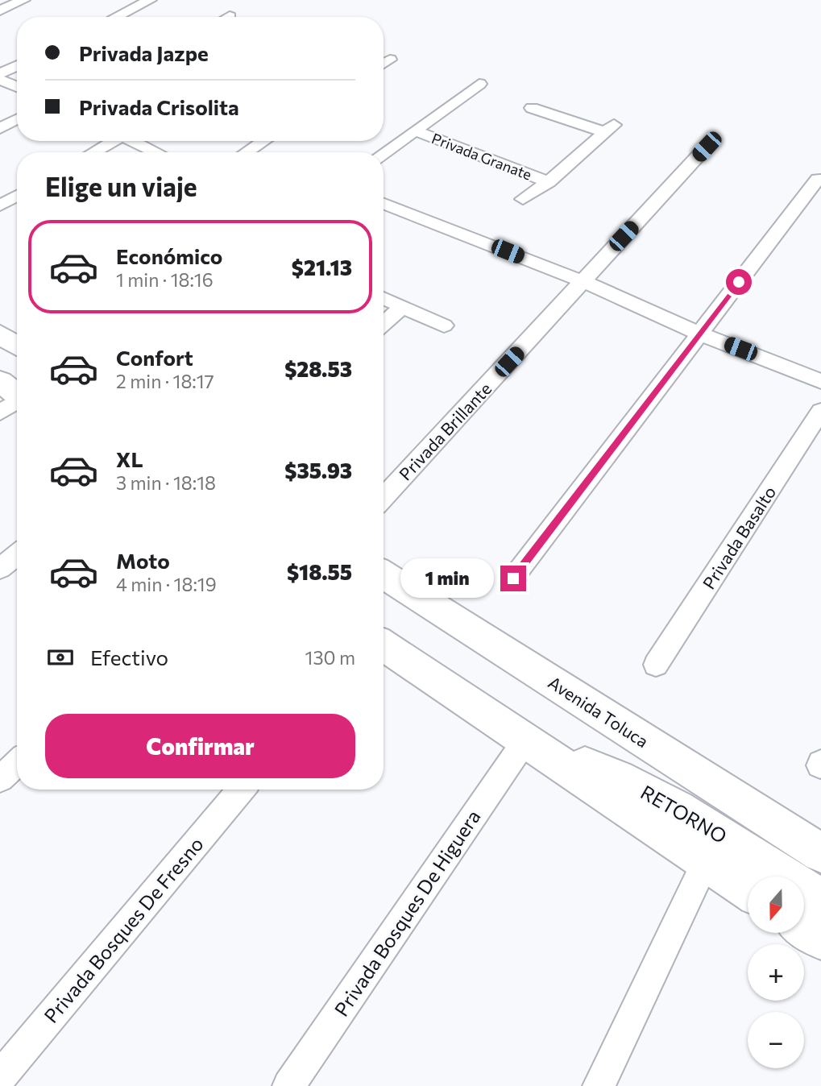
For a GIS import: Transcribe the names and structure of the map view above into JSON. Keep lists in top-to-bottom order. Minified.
{"streets":{"main road":["Avenida Toluca","RETORNO"],"street":["Privada Granate","Privada Brillante","Privada Basalto","Privada Bosques De Higuera","Privada Bosques De Fresno"]},"crossings":[["RETORNO","Privada Bosques De Higuera"]],"north":"bottom","page":{"banner":["Privada Jazpe","Privada Crisolita"],"heading":"Elige un viaje","list":[{"name":"Económico","note":"1 min · 18:16","value":"$21.13"},{"name":"Confort","note":"2 min · 18:17","value":"$28.53"},{"name":"XL","note":"3 min · 18:18","value":"$35.93"},{"name":"Moto","note":"4 min · 18:19","value":"$18.55"}],"bubble":"1 min","pay":["Efectivo","130 m"],"buttons":"Confirmar","map_buttons":["+","−"]}}
